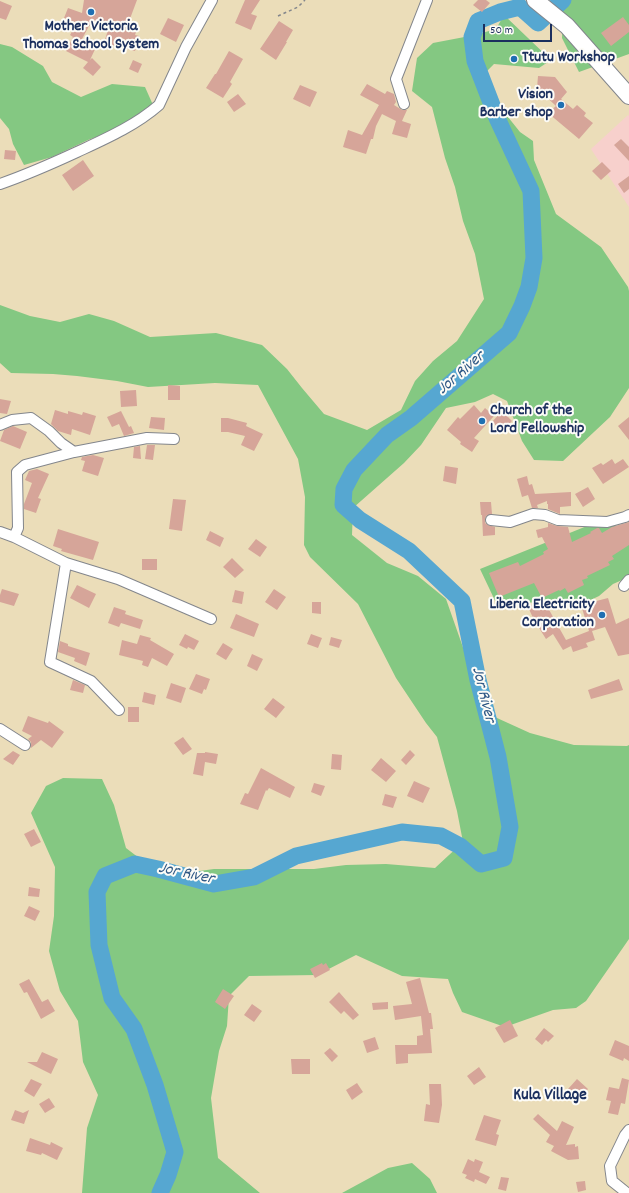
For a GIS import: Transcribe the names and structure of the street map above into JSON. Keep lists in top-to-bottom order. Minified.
{"districts":["Kula Village"],"water":["Jor River"],"places":["Mother Victoria Thomas School System","Ttutu Workshop","Vision Barber shop","Church of the Lord Fellowship","Liberia Electricity Corporation"],"scale_bar":"50 m"}
